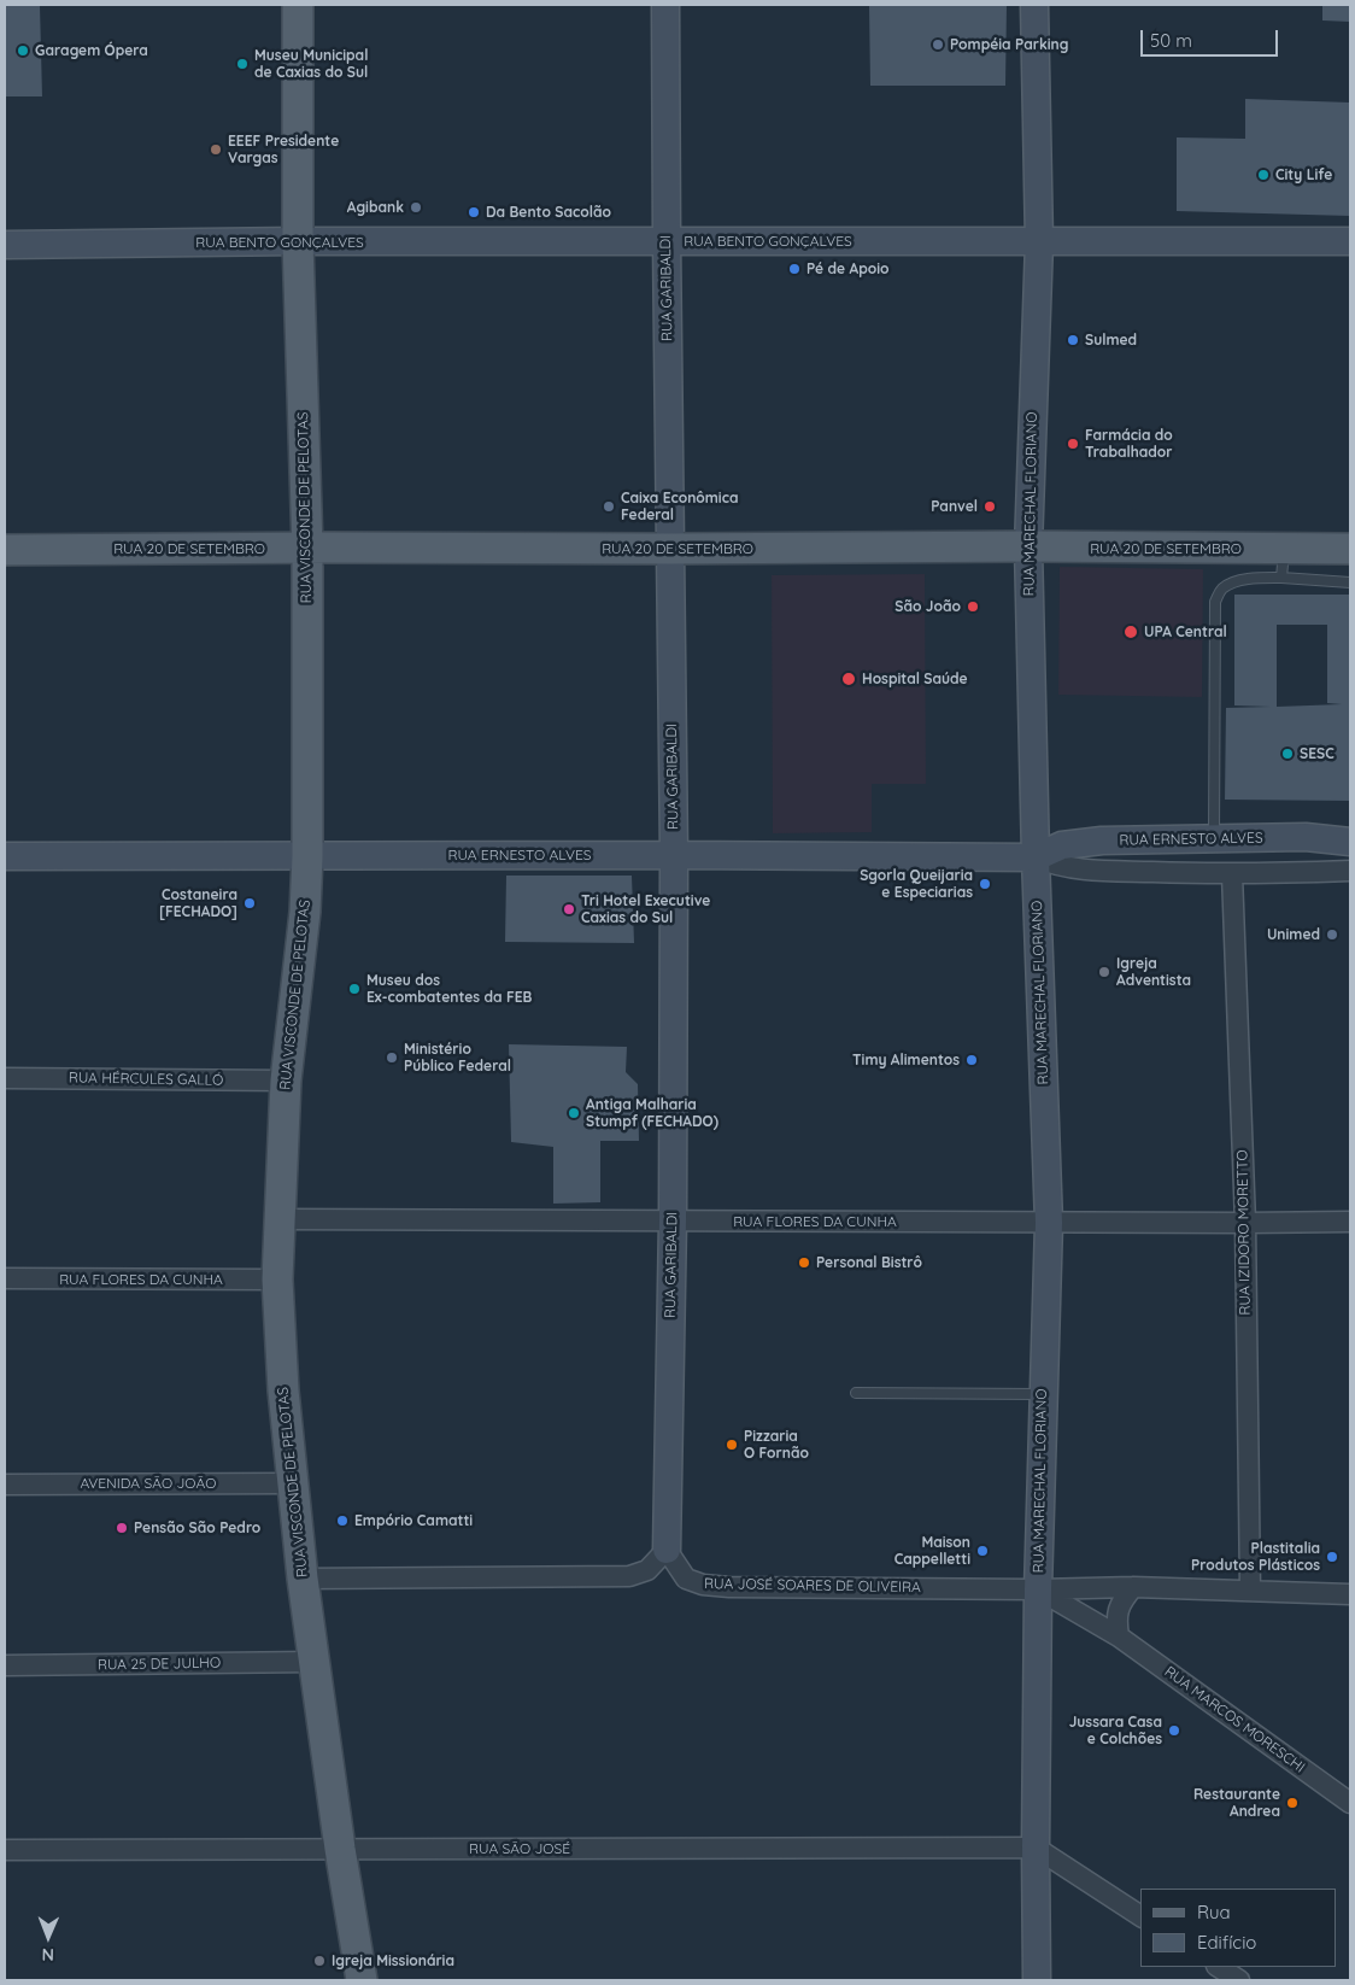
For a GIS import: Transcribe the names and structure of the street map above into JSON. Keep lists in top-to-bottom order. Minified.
{"streets":{"main road":["RUA VISCONDE DE PELOTAS","RUA 20 DE SETEMBRO"],"street":["RUA BENTO GONÇALVES","RUA GARIBALDI","RUA MARECHAL FLORIANO","RUA ERNESTO ALVES","RUA HÉRCULES GALLÓ","RUA FLORES DA CUNHA","RUA IZIDORO MORETTO","AVENIDA SÃO JOÃO","RUA JOSÉ SOARES DE OLIVEIRA","RUA 25 DE JULHO","RUA MARCOS MORESCHI","RUA SÃO JOSÉ"]},"crossings":[["RUA BENTO GONÇALVES","RUA GARIBALDI"],["RUA BENTO GONÇALVES","RUA MARECHAL FLORIANO"],["RUA BENTO GONÇALVES","RUA VISCONDE DE PELOTAS"],["RUA GARIBALDI","RUA 20 DE SETEMBRO"],["RUA GARIBALDI","RUA ERNESTO ALVES"],["RUA GARIBALDI","RUA FLORES DA CUNHA"],["RUA GARIBALDI","RUA JOSÉ SOARES DE OLIVEIRA"],["RUA MARECHAL FLORIANO","RUA 20 DE SETEMBRO"],["RUA MARECHAL FLORIANO","RUA ERNESTO ALVES"],["RUA MARECHAL FLORIANO","RUA FLORES DA CUNHA"],["RUA MARECHAL FLORIANO","RUA JOSÉ SOARES DE OLIVEIRA"],["RUA MARECHAL FLORIANO","RUA MARCOS MORESCHI"],["RUA MARECHAL FLORIANO","RUA SÃO JOSÉ"],["RUA VISCONDE DE PELOTAS","RUA 20 DE SETEMBRO"],["RUA VISCONDE DE PELOTAS","RUA ERNESTO ALVES"],["RUA VISCONDE DE PELOTAS","RUA HÉRCULES GALLÓ"],["RUA VISCONDE DE PELOTAS","RUA FLORES DA CUNHA"],["RUA VISCONDE DE PELOTAS","AVENIDA SÃO JOÃO"],["RUA VISCONDE DE PELOTAS","RUA 25 DE JULHO"],["RUA VISCONDE DE PELOTAS","RUA SÃO JOSÉ"],["RUA ERNESTO ALVES","RUA IZIDORO MORETTO"],["RUA FLORES DA CUNHA","RUA IZIDORO MORETTO"],["RUA IZIDORO MORETTO","RUA JOSÉ SOARES DE OLIVEIRA"],["RUA JOSÉ SOARES DE OLIVEIRA","RUA MARCOS MORESCHI"]],"places":["Pompéia Parking","Garagem Ópera","Museu Municipal de Caxias do Sul","EEEF Presidente Vargas","City Life","Agibank","Da Bento Sacolão","Pé de Apoio","Sulmed","Farmácia do Trabalhador","Caixa Econômica Federal","Panvel","São João","UPA Central","Hospital Saúde","SESC","Sgorla Queijaria e Especiarias","Costaneira [FECHADO]","Tri Hotel Executive Caxias do Sul","Unimed","Igreja Adventista","Museu dos Ex-combatentes da FEB","Ministério Público Federal","Timy Alimentos","Antiga Malharia Stumpf (FECHADO)","Personal Bistrô","Pizzaria O Fornão","Empório Camatti","Pensão São Pedro","Maison Cappelletti","Plastitalia Produtos Plásticos","Jussara Casa e Colchões","Restaurante Andrea","Igreja Missionária"],"legend":["Rua","Edifício"],"scale_bar":"50 m","north":"bottom"}
